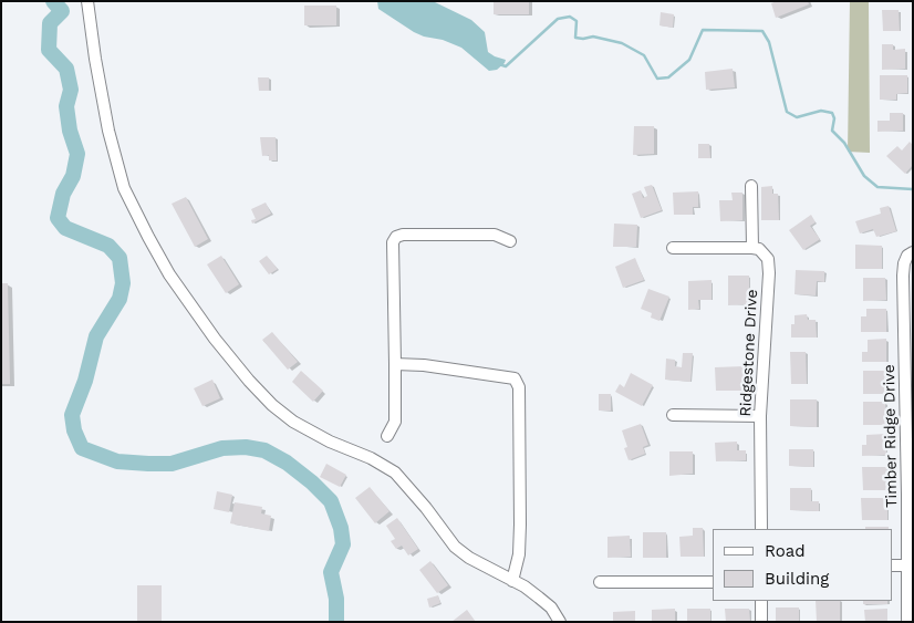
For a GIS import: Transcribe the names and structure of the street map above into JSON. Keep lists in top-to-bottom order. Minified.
{"streets":{"street":["Ridgestone Drive","Timber Ridge Drive"]},"legend":["Road","Building"]}
